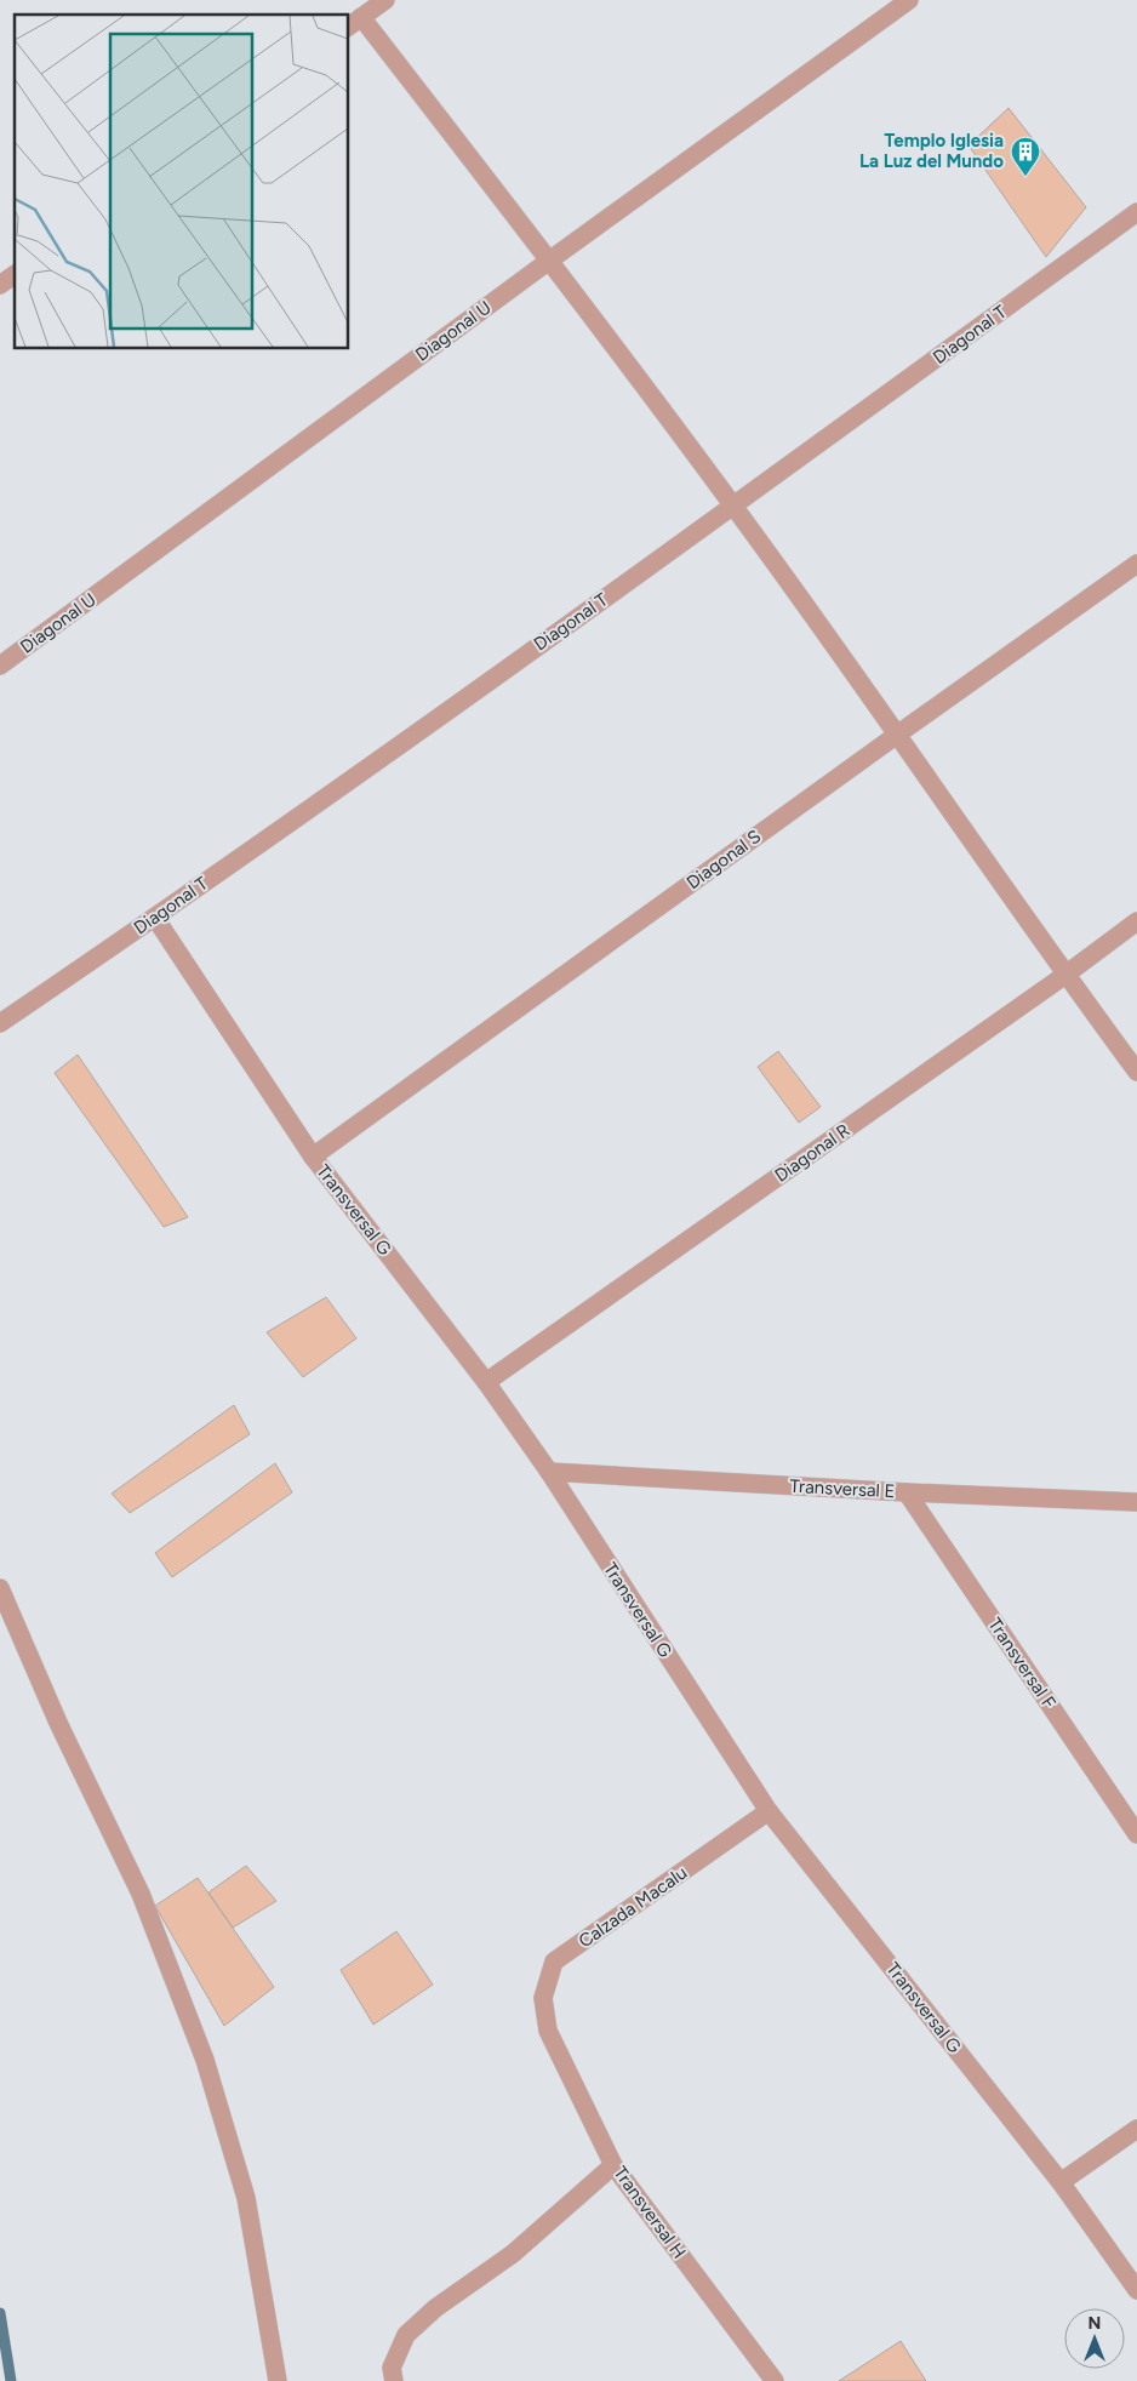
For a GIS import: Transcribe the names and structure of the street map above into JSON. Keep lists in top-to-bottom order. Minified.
{"streets":{"street":["Diagonal U","Diagonal T","Diagonal S","Diagonal R","Transversal G","Transversal E","Transversal F","Calzada Macalu","Transversal H"]},"crossings":[["Diagonal T","Transversal G"],["Diagonal S","Transversal G"],["Diagonal R","Transversal G"],["Transversal G","Transversal E"],["Transversal G","Calzada Macalu"],["Transversal E","Transversal F"],["Calzada Macalu","Transversal H"]],"places":{"building":["Templo Iglesia La Luz del Mundo"]},"north":"top"}
